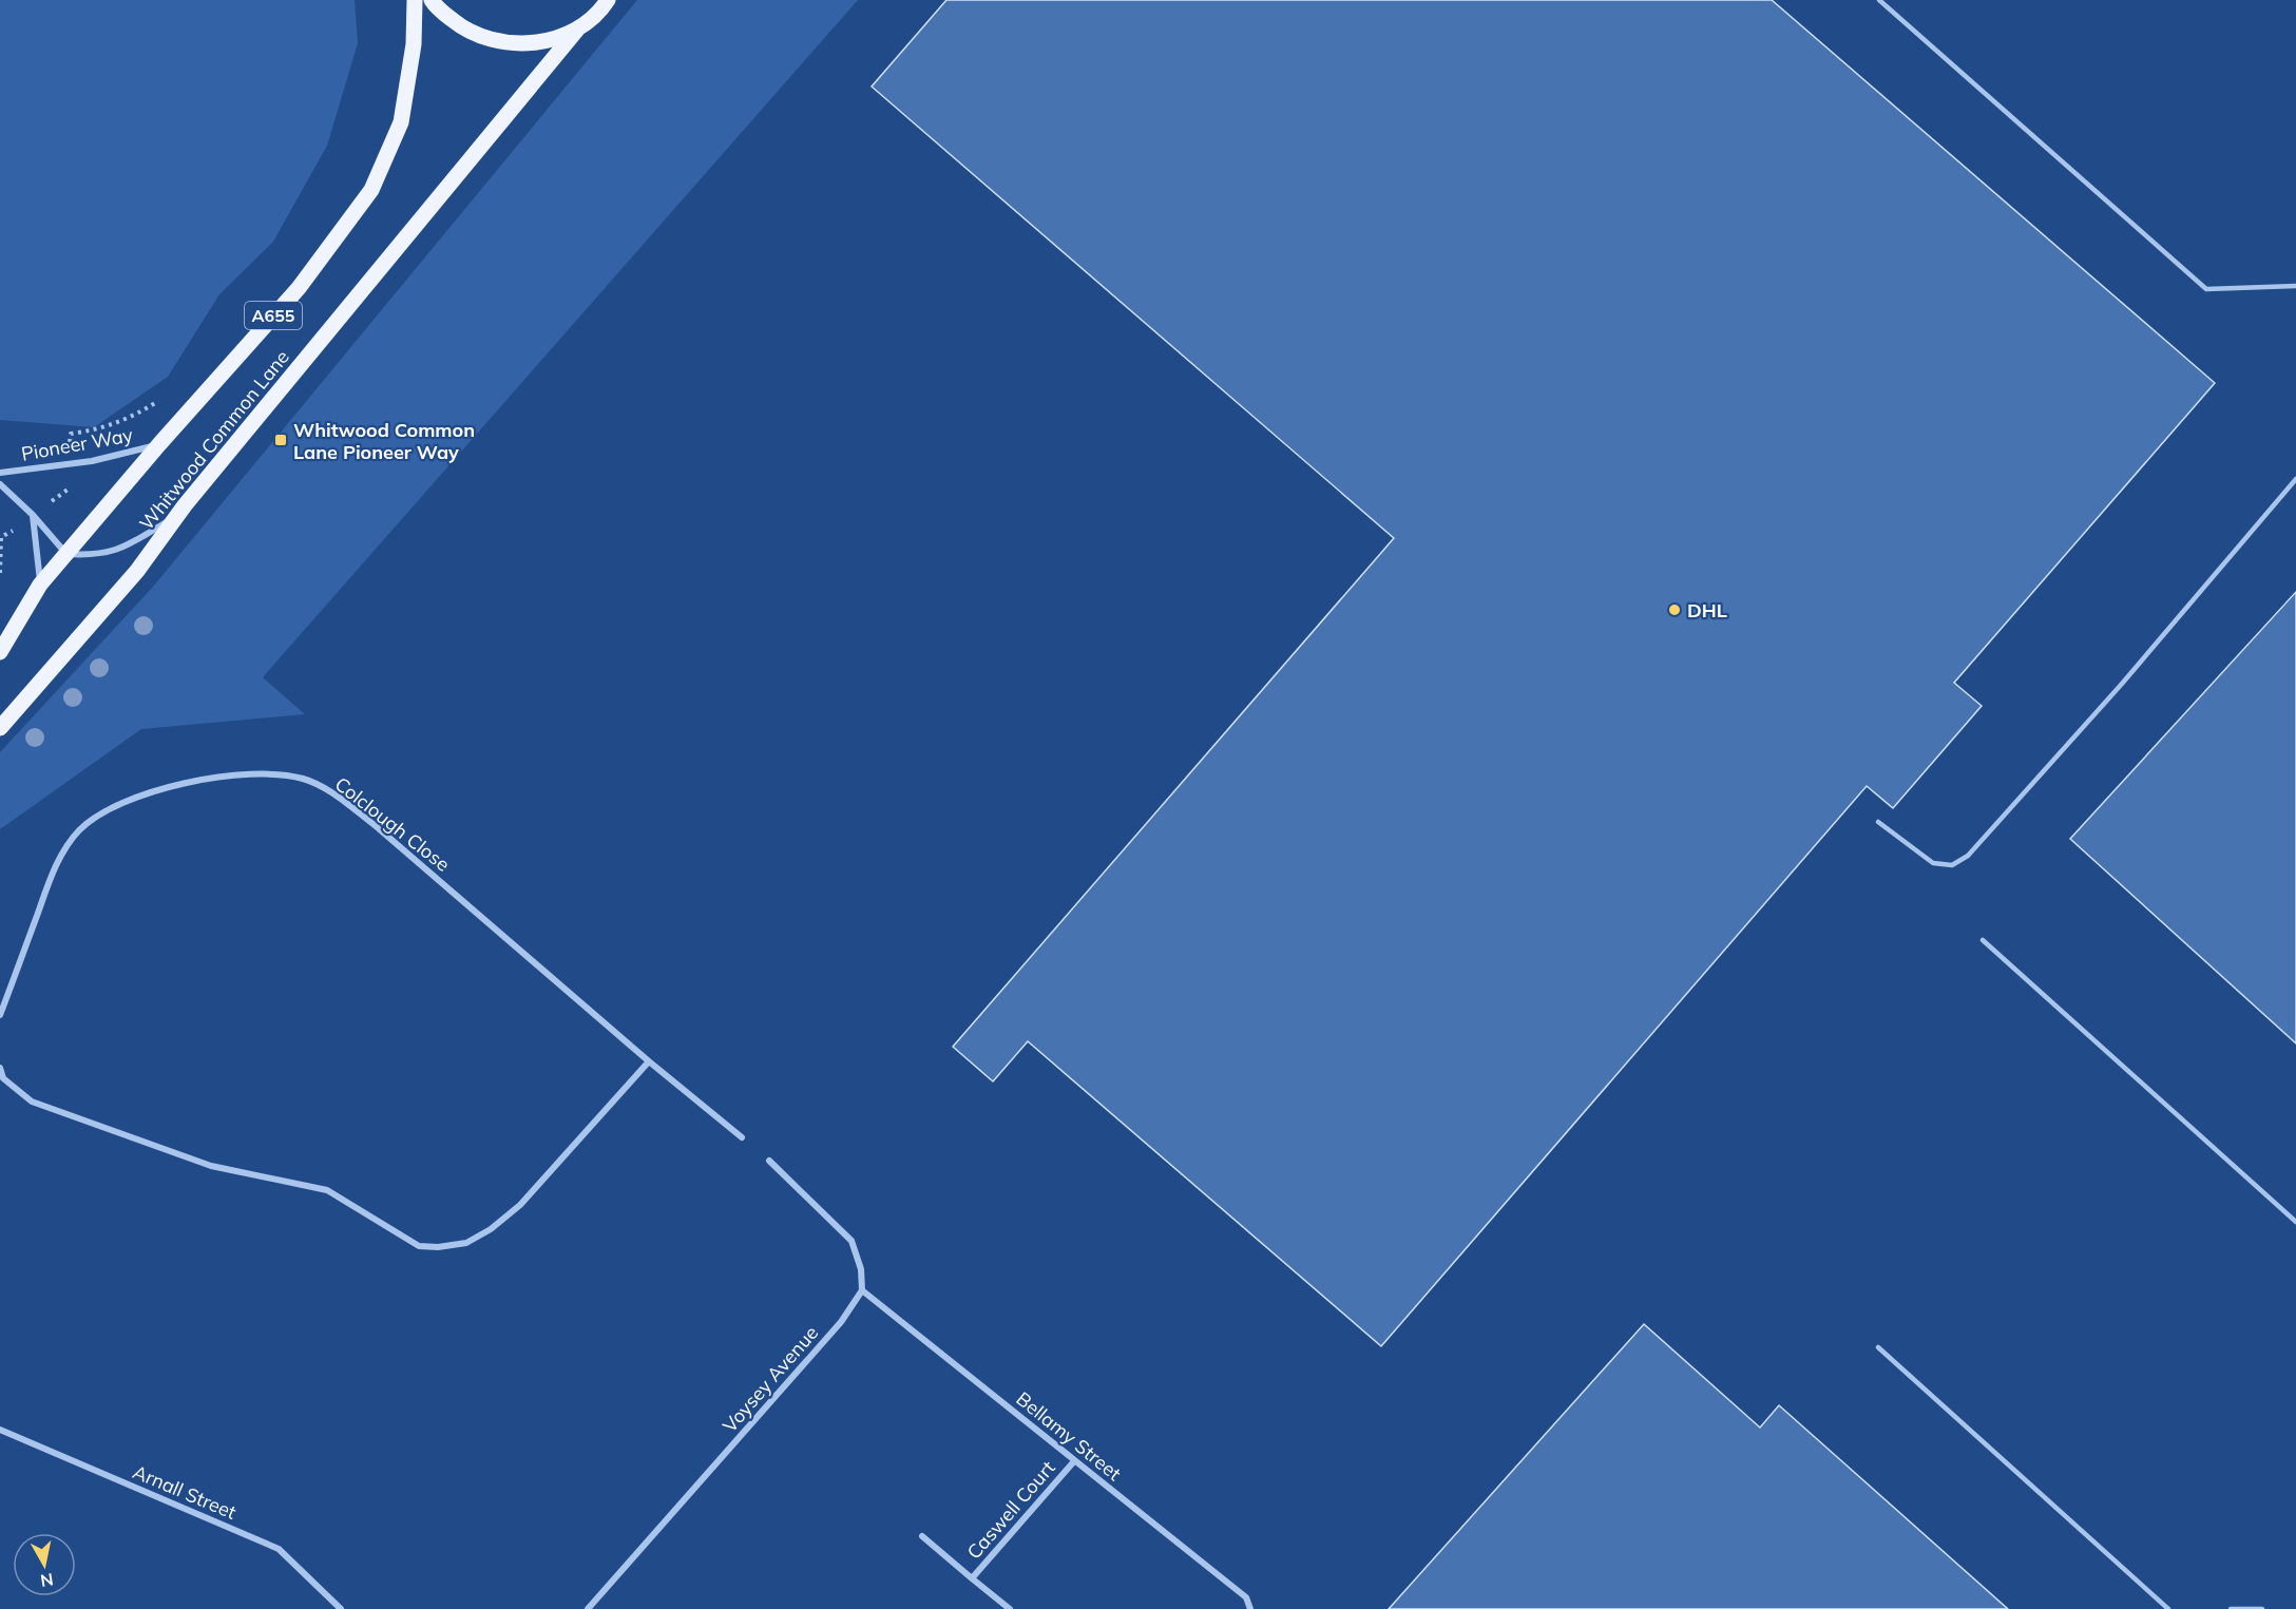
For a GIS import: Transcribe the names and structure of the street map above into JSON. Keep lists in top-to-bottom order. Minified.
{"streets":{"main road":["A655","Whitwood Common Lane"],"street":["Pioneer Way","Colclough Close","Voysey Avenue","Bellamy Street","Arnall Street","Caswell Court"]},"crossings":[["A655","Whitwood Common Lane"],["Whitwood Common Lane","Pioneer Way"],["Voysey Avenue","Bellamy Street"],["Bellamy Street","Caswell Court"]],"places":{"transit":["Whitwood Common Lane Pioneer Way"],"other":["DHL"]},"north":"bottom"}
